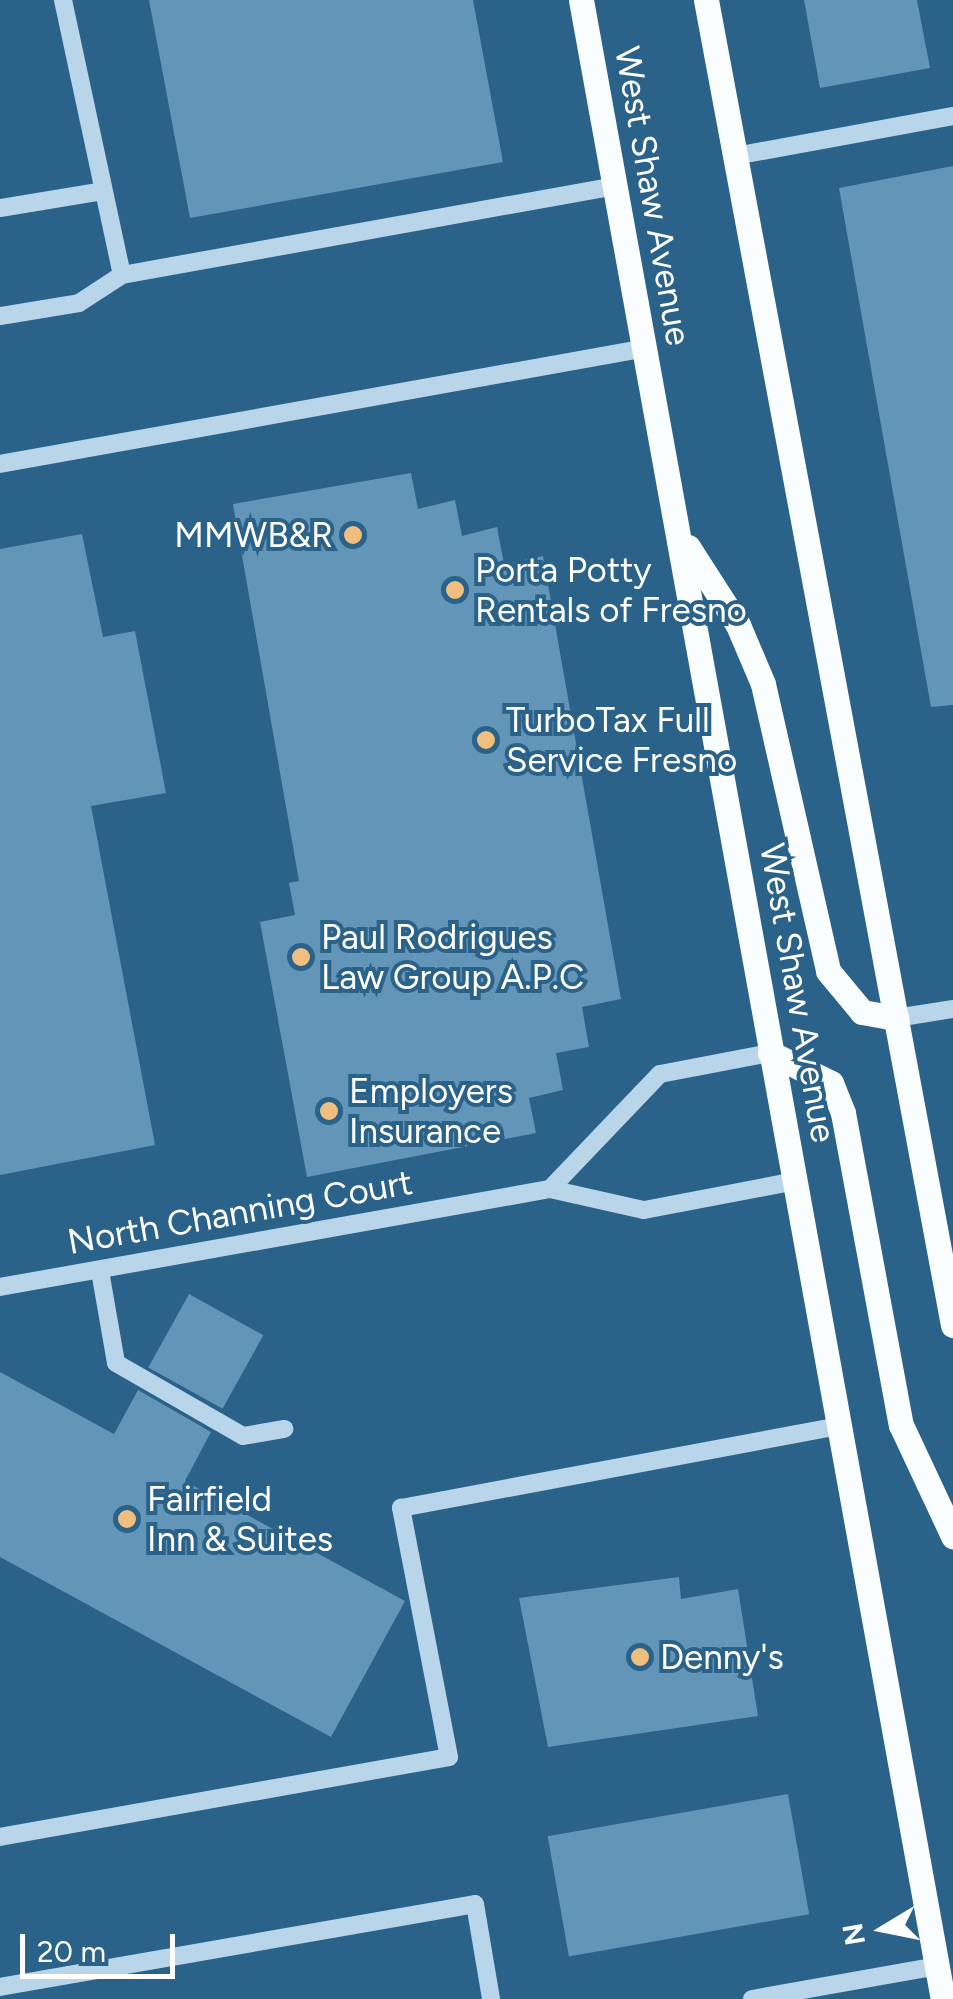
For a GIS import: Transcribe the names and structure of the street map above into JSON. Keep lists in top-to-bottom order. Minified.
{"streets":{"main road":["West Shaw Avenue"],"street":["North Channing Court"]},"crossings":[["West Shaw Avenue","North Channing Court"]],"places":["MMWB&R","Porta Potty Rentals of Fresno","TurboTax Full Service Fresno","Paul Rodrigues Law Group A.P.C","Employers Insurance","Fairfield Inn & Suites","Denny's"],"scale_bar":"20 m","north":"left"}
